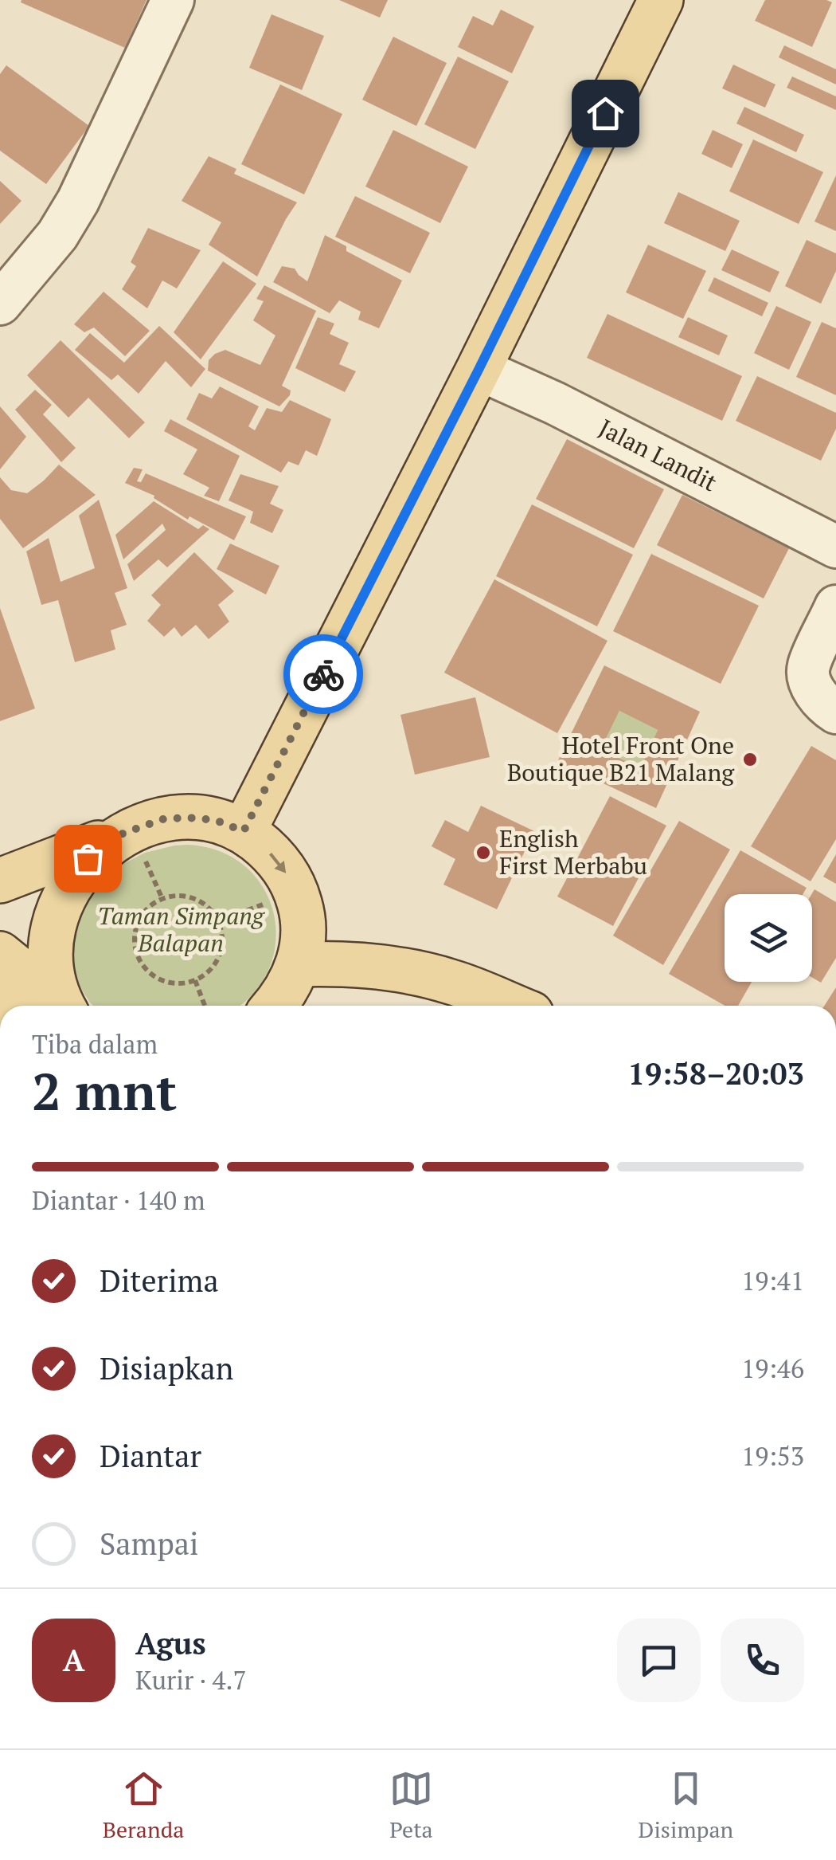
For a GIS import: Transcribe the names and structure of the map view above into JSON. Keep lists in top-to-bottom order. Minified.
{"streets":{"street":["Jalan Landit"]},"parks":["Taman Simpang Balapan"],"places":["Hotel Front One Boutique B21 Malang","English First Merbabu"],"page":{"heading":["2 mnt","Tiba dalam","19:58–20:03"],"panel":["Agus","Kurir · 4.7"],"bar":"Diantar · 140 m","list":[["Diterima","19:41"],["Disiapkan","19:46"],["Diantar","19:53"],"Sampai"],"round":"A","tabs":["Beranda","Peta","Disimpan"]}}
